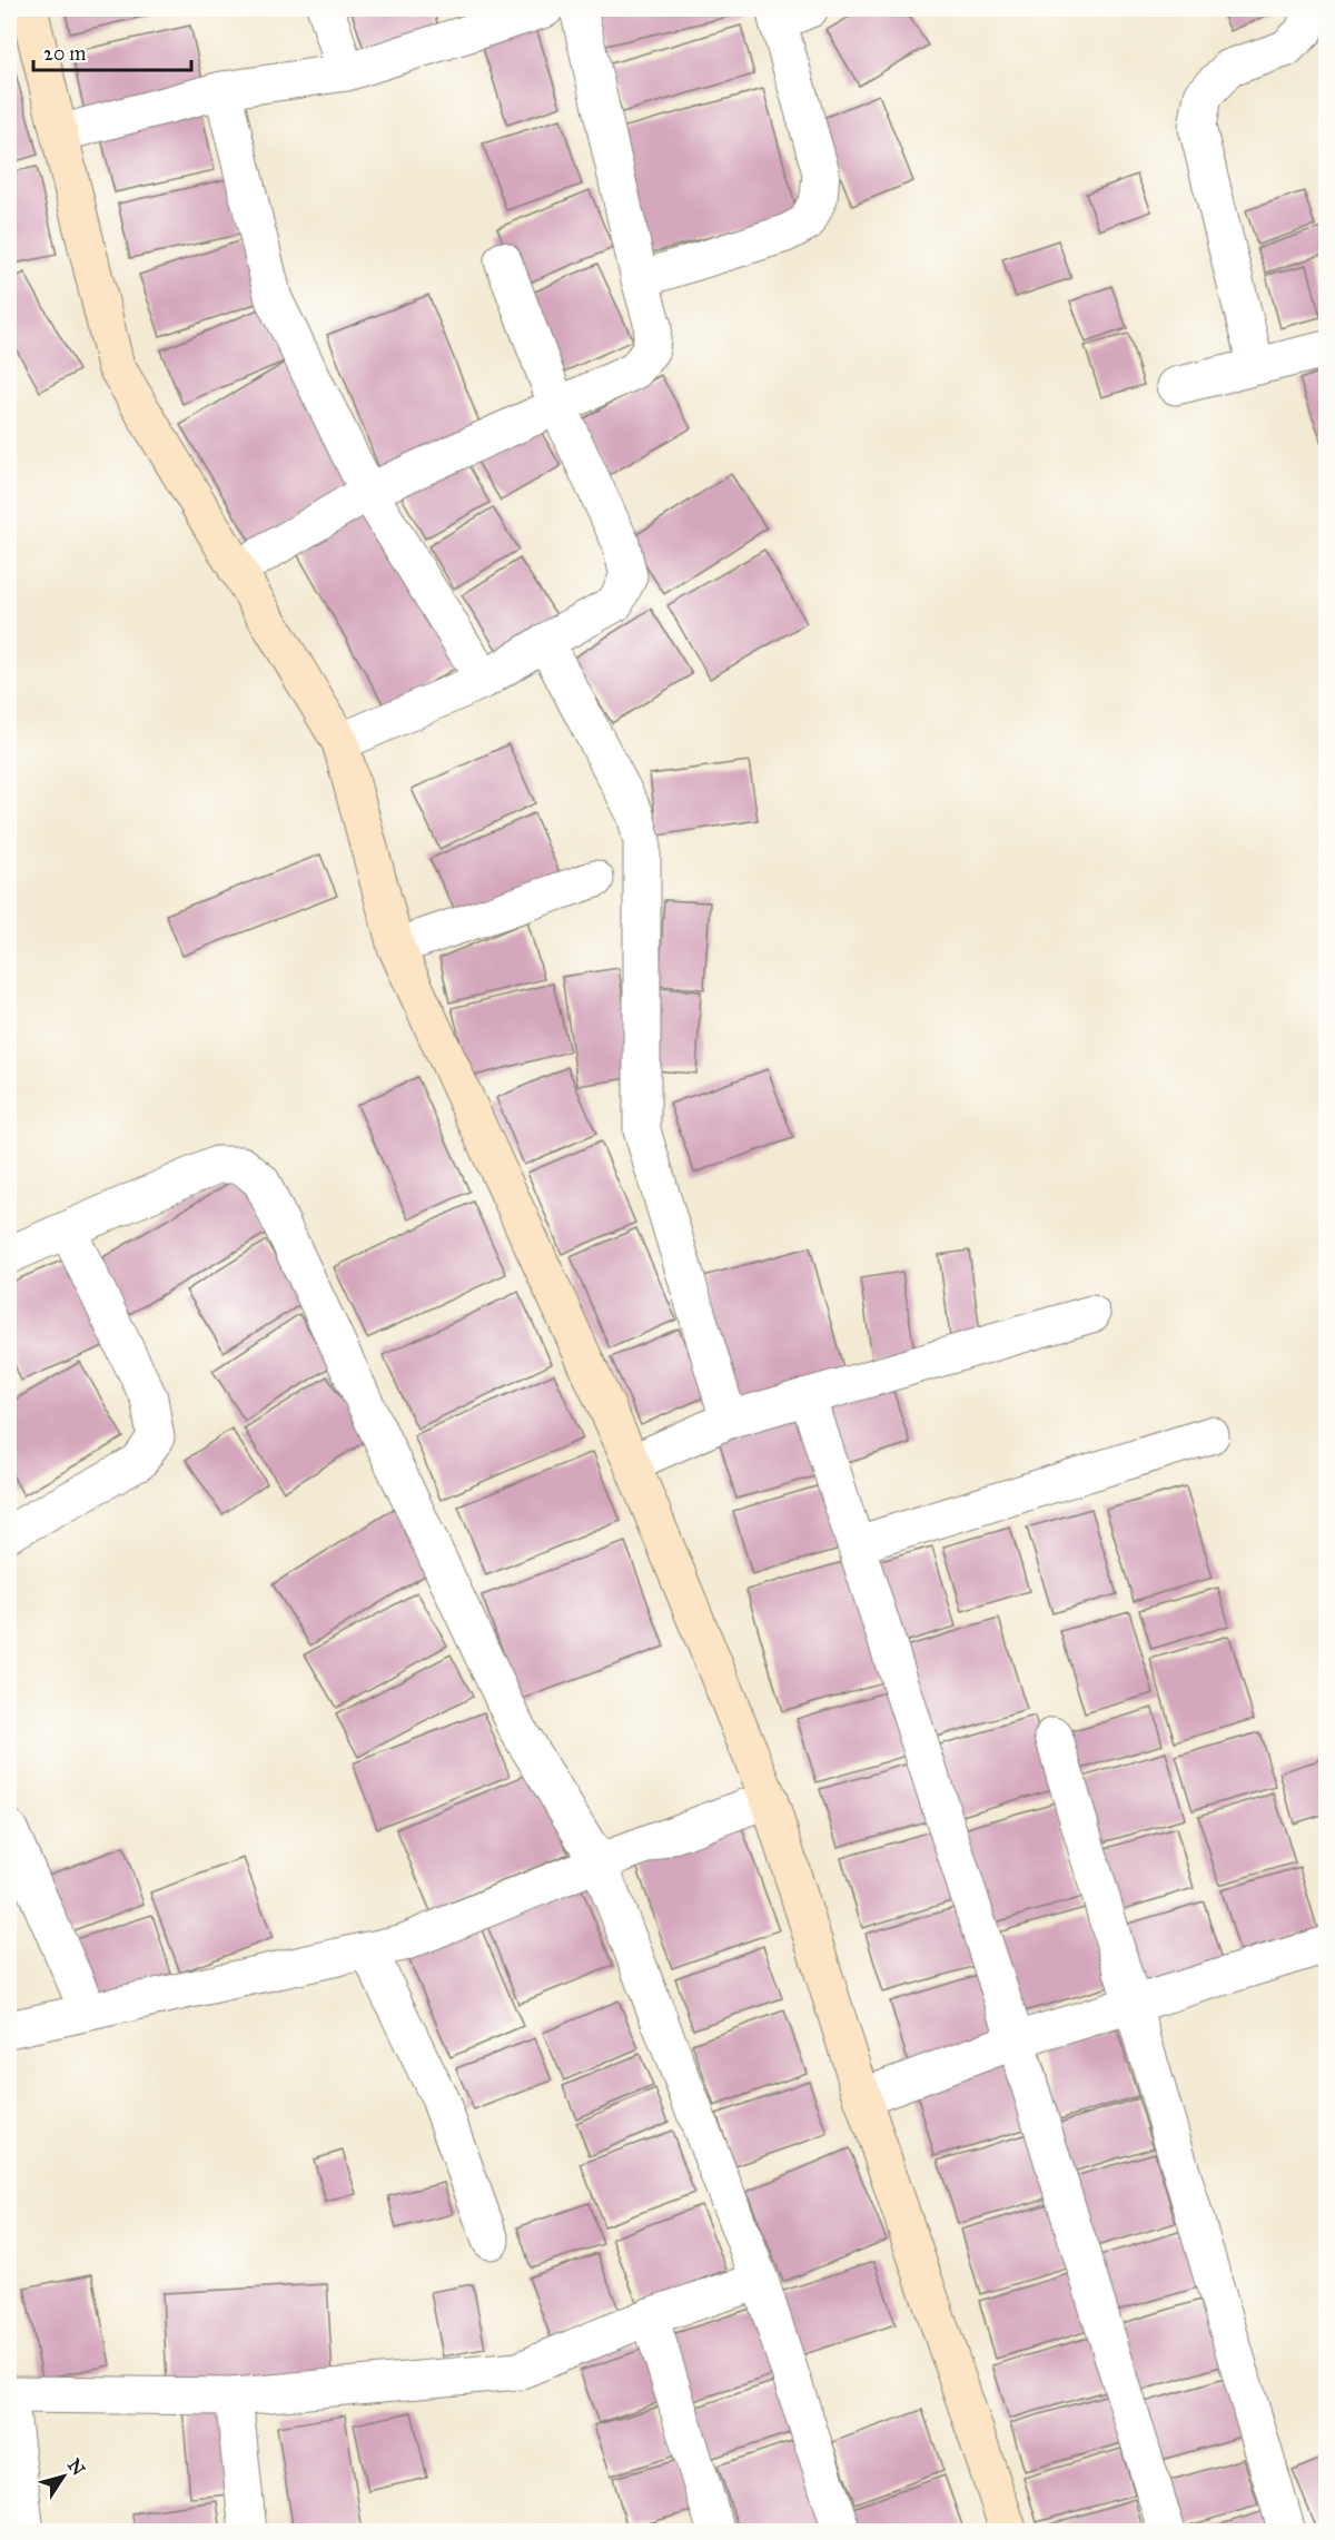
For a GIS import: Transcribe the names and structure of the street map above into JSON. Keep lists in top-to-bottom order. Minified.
{"scale_bar":"20 m","north":"top right"}
